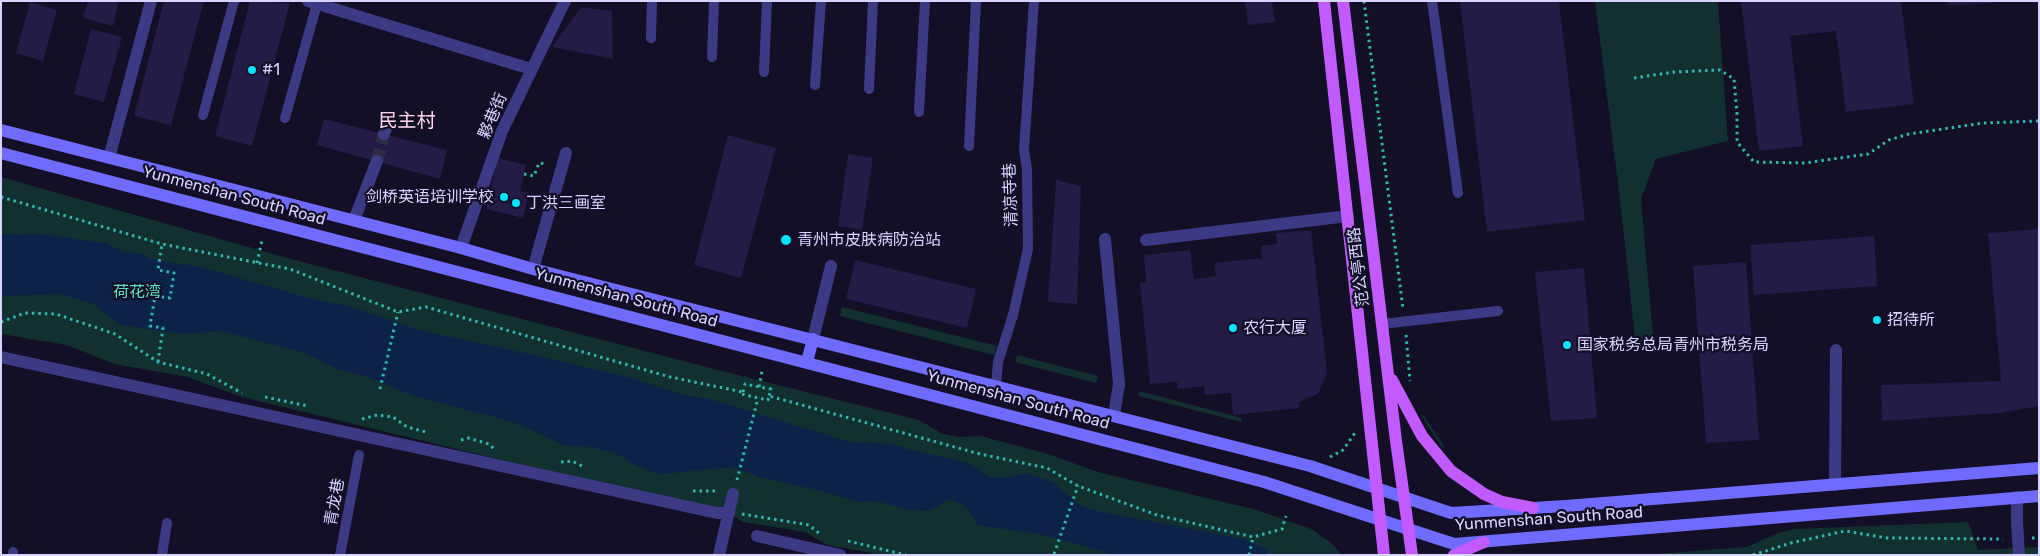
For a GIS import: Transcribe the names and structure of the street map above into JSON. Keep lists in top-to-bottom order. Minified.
{"streets":{"main road":["Yunmenshan South Road","范公亭西路"],"street":["夥巷街"],"lane":["清凉寺巷","青龙巷"]},"crossings":[["夥巷街","Yunmenshan South Road"],["清凉寺巷","Yunmenshan South Road"],["Yunmenshan South Road","范公亭西路"]],"districts":["民主村"],"parks":["荷花湾"],"places":["#1","剑桥英语培训学校","丁洪三画室","青州市皮肤病防治站","招待所","农行大厦","国家税务总局青州市税务局"]}
